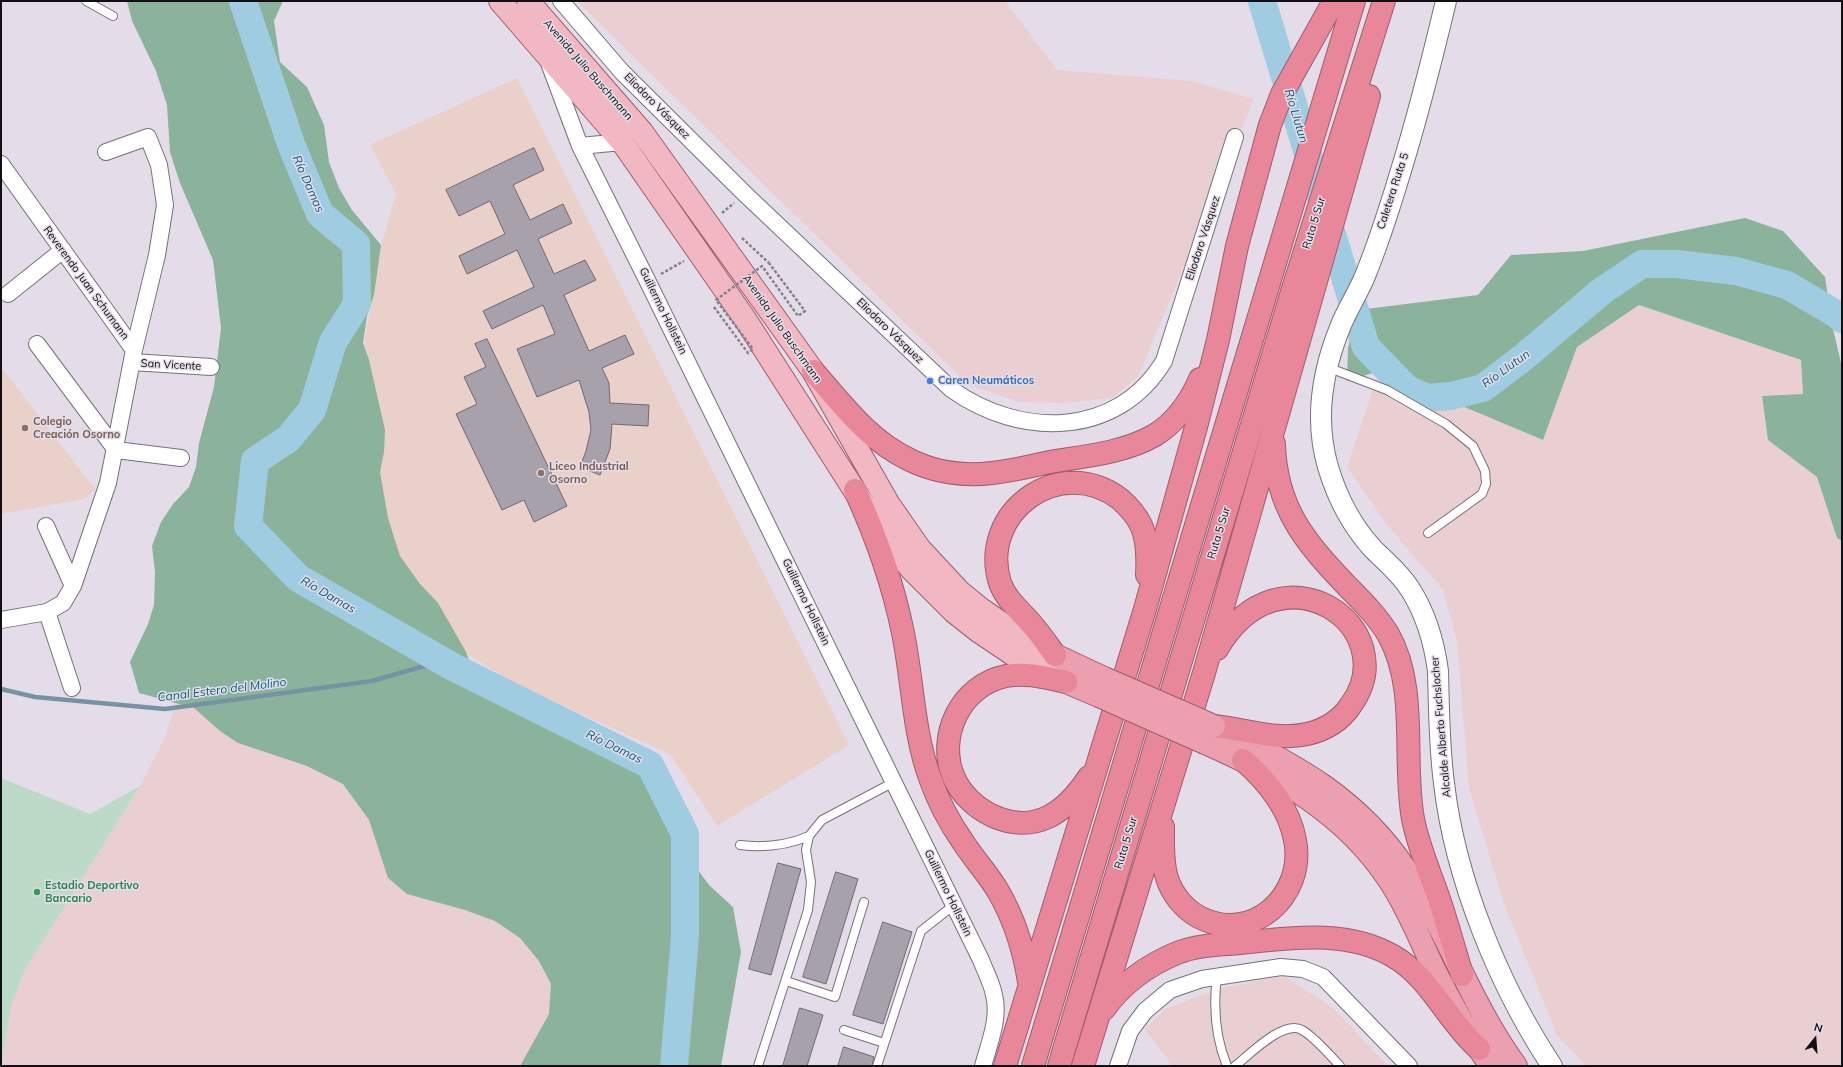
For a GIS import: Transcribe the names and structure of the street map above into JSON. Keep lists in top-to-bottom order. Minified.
{"streets":{"highway":["Avenida Julio Buschmann","Ruta 5 Sur"],"street":["Eliodoro Vásquez","Caletera Ruta 5","Reverendo Juan Schumann","Guillermo Hollstein","San Vicente","Alcalde Alberto Fuchslocher"]},"crossings":[["Avenida Julio Buschmann","Guillermo Hollstein"],["Caletera Ruta 5","Alcalde Alberto Fuchslocher"],["Reverendo Juan Schumann","San Vicente"]],"water":["Río Llutun","Río Damas","Canal Estero del Molino"],"places":["Caren Neumáticos","Colegio Creación Osorno","Liceo Industrial Osorno","Estadio Deportivo Bancario"],"north":"top"}
